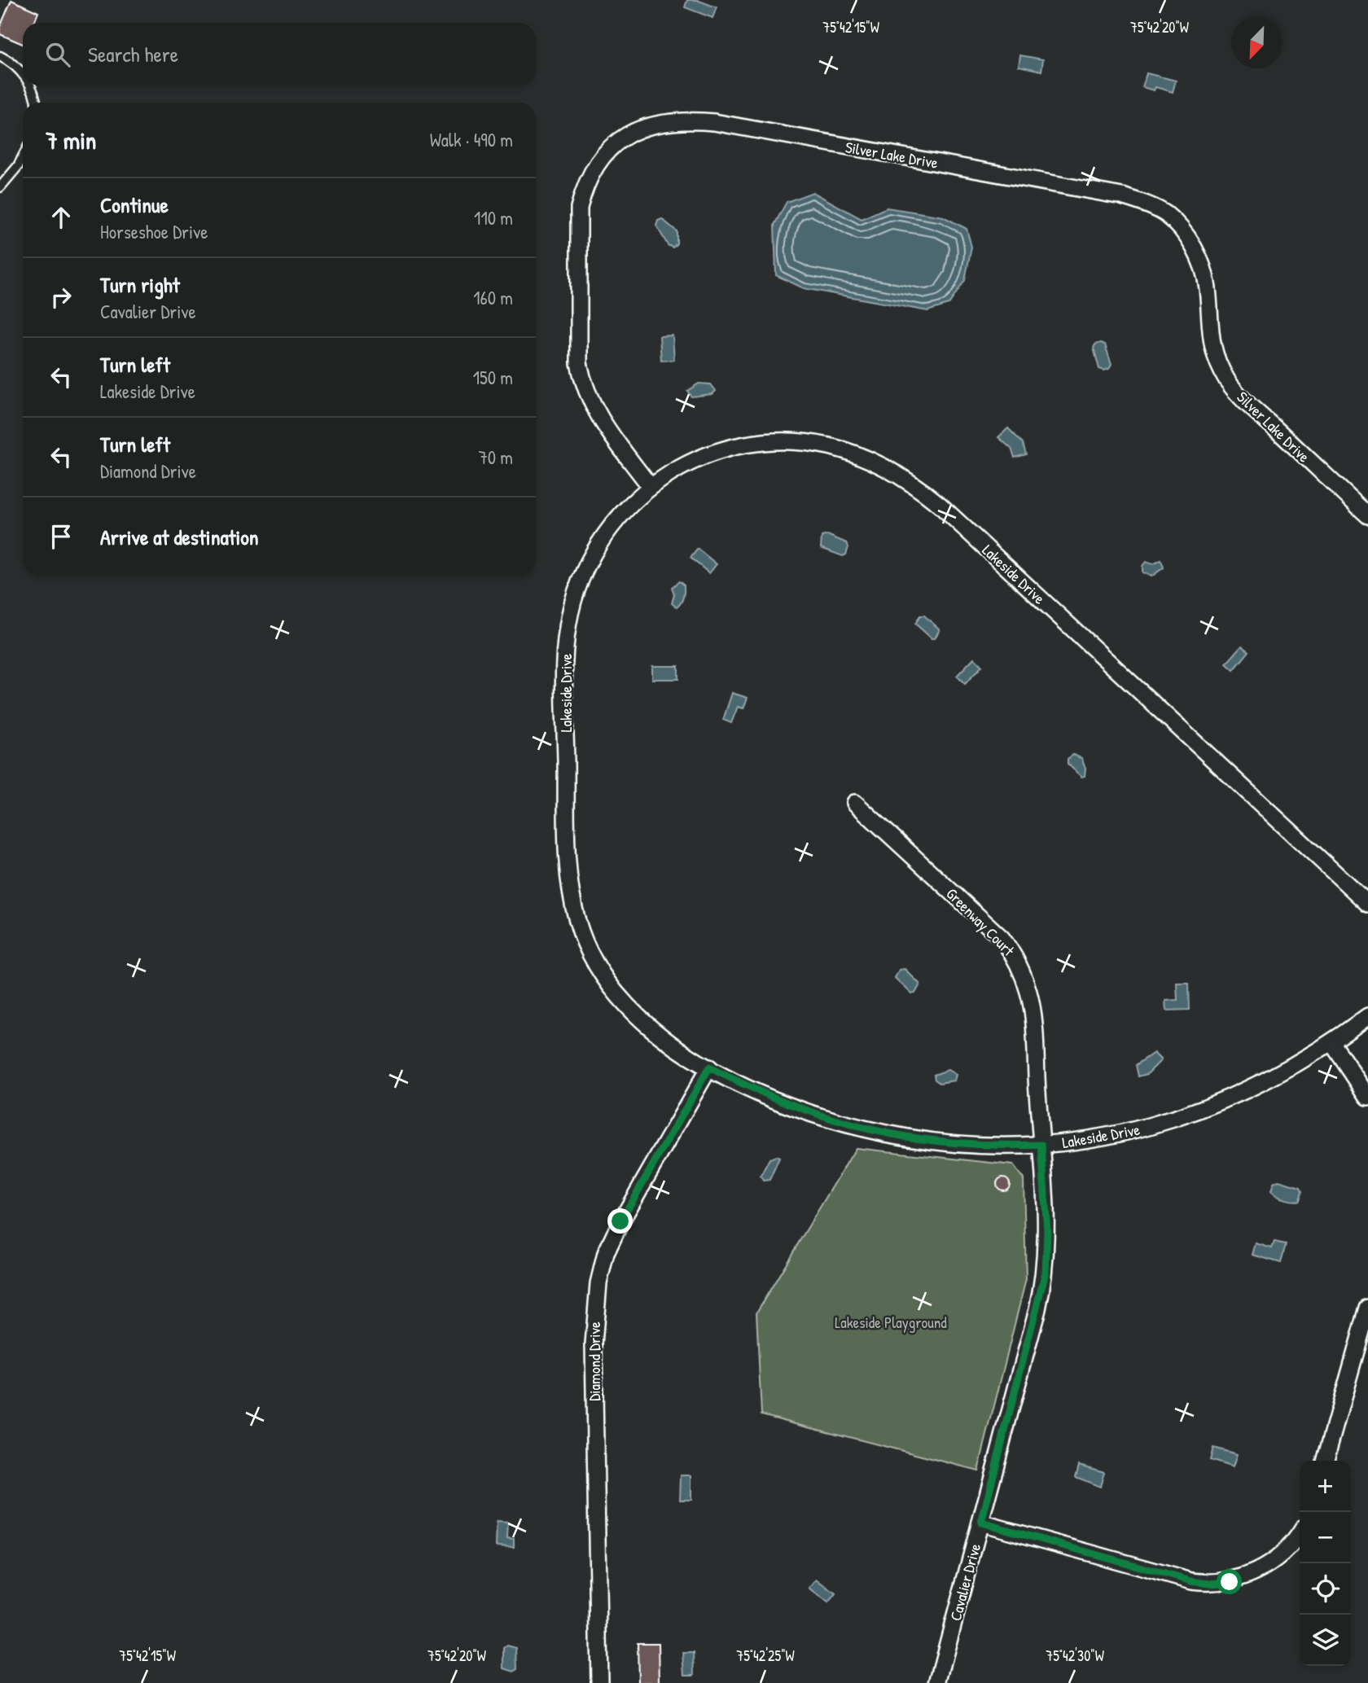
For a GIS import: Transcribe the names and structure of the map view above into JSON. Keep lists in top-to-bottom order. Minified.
{"streets":{"street":["Silver Lake Drive","Lakeside Drive","Greenway Court","Diamond Drive","Cavalier Drive"]},"crossings":[["Silver Lake Drive","Lakeside Drive"],["Lakeside Drive","Greenway Court"],["Lakeside Drive","Diamond Drive"],["Lakeside Drive","Cavalier Drive"],["Greenway Court","Cavalier Drive"]],"parks":["Lakeside Playground"],"north":"bottom left","page":{"search":"Search here","heading":["7 min","Walk · 490 m"],"list":[["Continue","Horseshoe Drive","110 m"],["Turn right","Cavalier Drive","160 m"],["Turn left","Lakeside Drive","150 m"],["Turn left","Diamond Drive","70 m"],"Arrive at destination"],"map_buttons":["+","−"]},"coordinates":["75°42'15\"W","75°42'20\"W","75°42'25\"W","75°42'30\"W"]}
